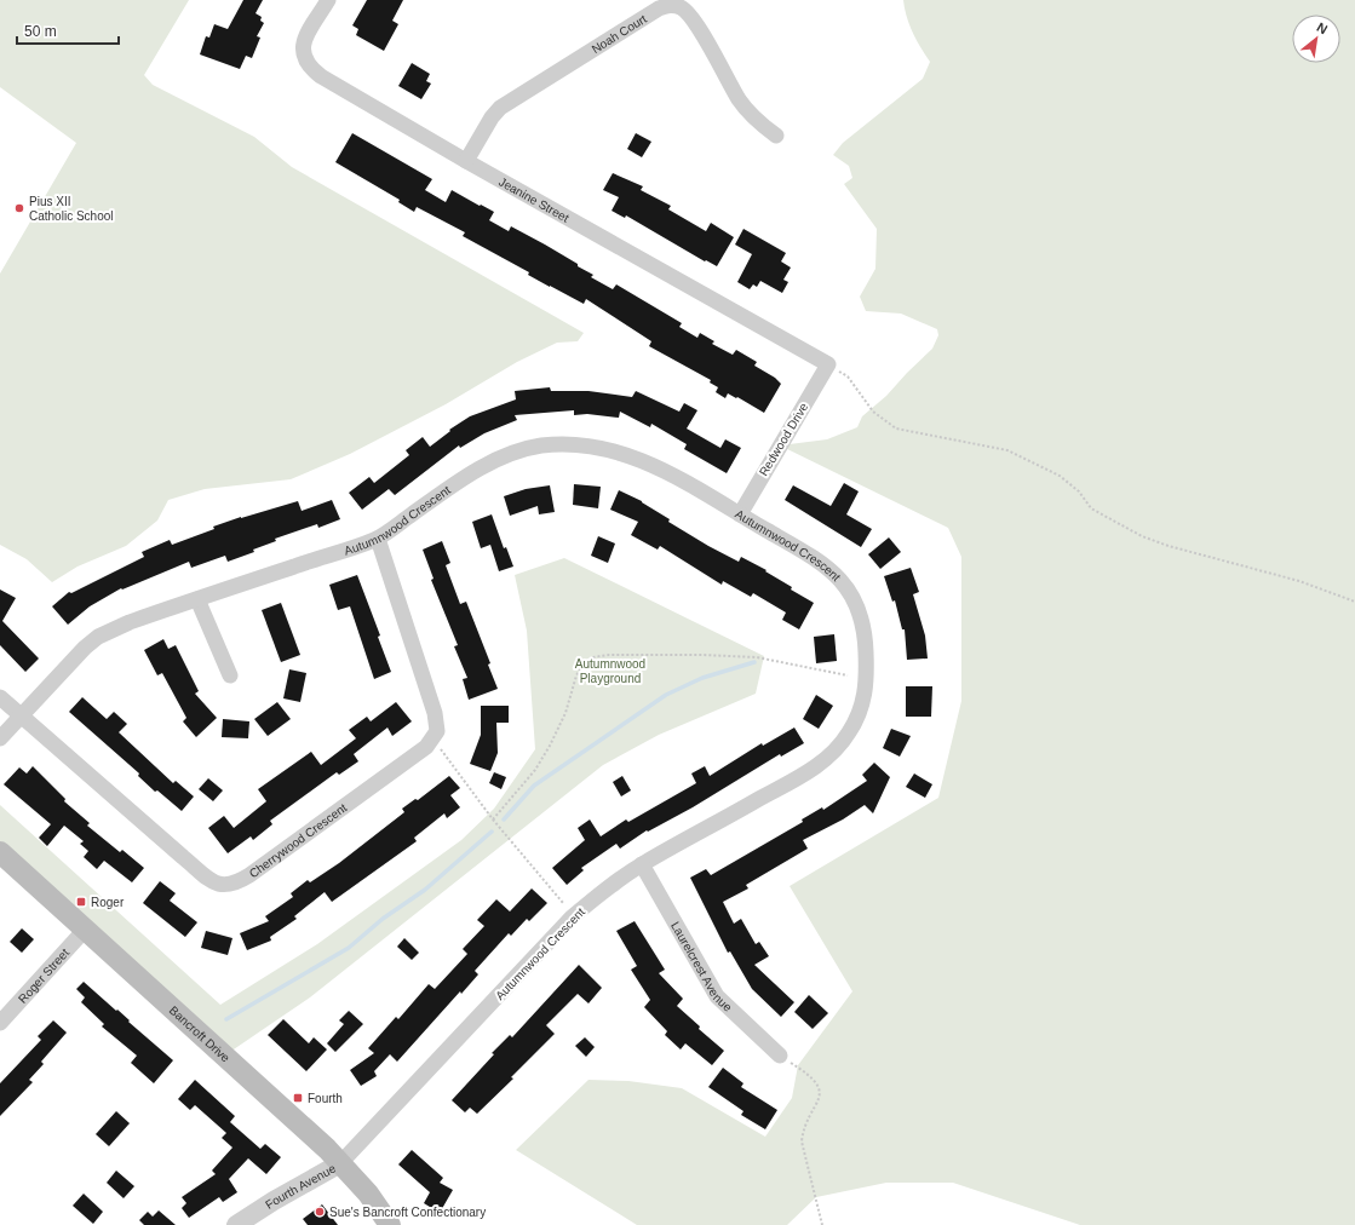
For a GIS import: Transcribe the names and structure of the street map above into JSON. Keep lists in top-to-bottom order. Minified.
{"streets":{"main road":["Bancroft Drive"],"street":["Noah Court","Jeanine Street","Redwood Drive","Autumnwood Crescent","Cherrywood Crescent","Laurelcrest Avenue","Roger Street","Fourth Avenue"]},"crossings":[["Noah Court","Jeanine Street"],["Jeanine Street","Redwood Drive"],["Redwood Drive","Autumnwood Crescent"],["Autumnwood Crescent","Cherrywood Crescent"],["Autumnwood Crescent","Laurelcrest Avenue"],["Autumnwood Crescent","Bancroft Drive"],["Autumnwood Crescent","Fourth Avenue"],["Roger Street","Bancroft Drive"],["Bancroft Drive","Fourth Avenue"]],"parks":["Autumnwood Playground"],"places":{"other":["Pius XII Catholic School","Sue's Bancroft Confectionary"],"transit":["Roger","Fourth"]},"scale_bar":"50 m","north":"top right"}
